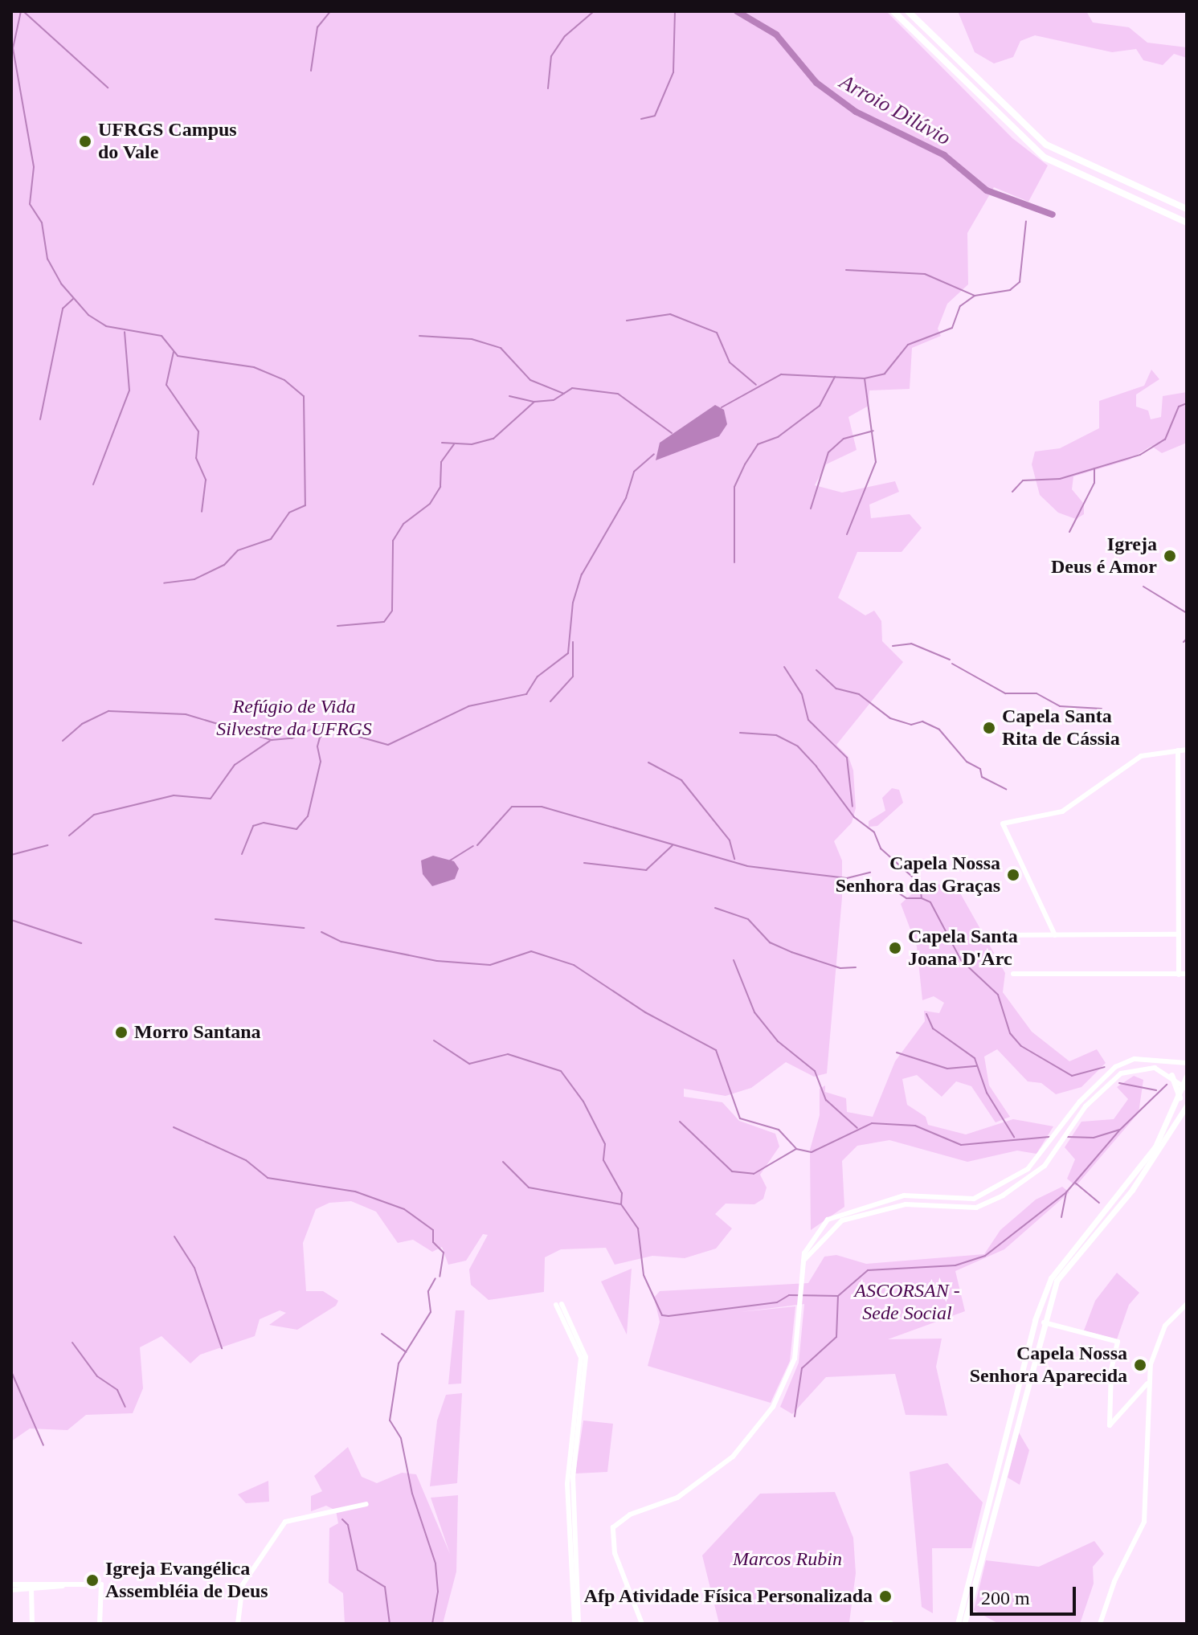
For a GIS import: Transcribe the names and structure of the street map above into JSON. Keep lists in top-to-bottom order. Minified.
{"water":["Arroio Dilúvio"],"parks":["Refúgio de Vida Silvestre da UFRGS","ASCORSAN - Sede Social","Marcos Rubin"],"places":["UFRGS Campus do Vale","Igreja Deus é Amor","Capela Santa Rita de Cássia","Capela Nossa Senhora das Graças","Capela Santa Joana D'Arc","Morro Santana","Capela Nossa Senhora Aparecida","Igreja Evangélica Assembléia de Deus","Afp Atividade Física Personalizada"],"scale_bar":"200 m"}
